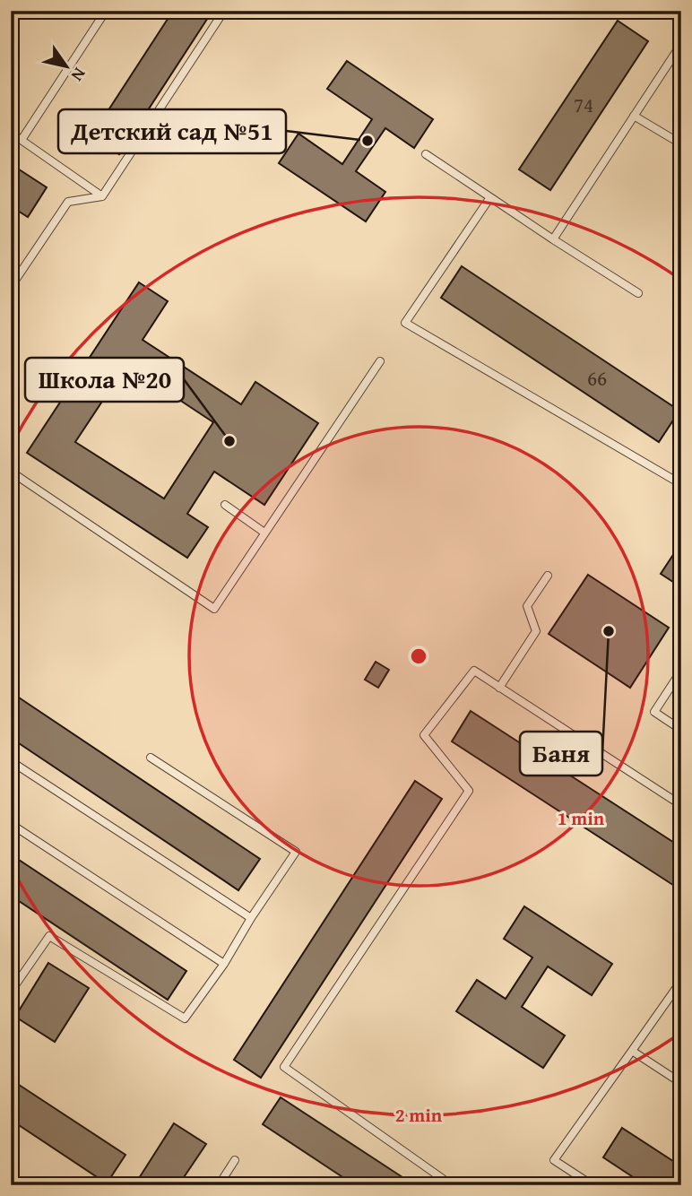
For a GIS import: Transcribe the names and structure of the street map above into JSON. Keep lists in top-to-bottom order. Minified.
{"places":["Детский сад №51","Школа №20","Баня"],"house_numbers":["74","66"],"north":"bottom right","rings":["1 min","2 min"]}
